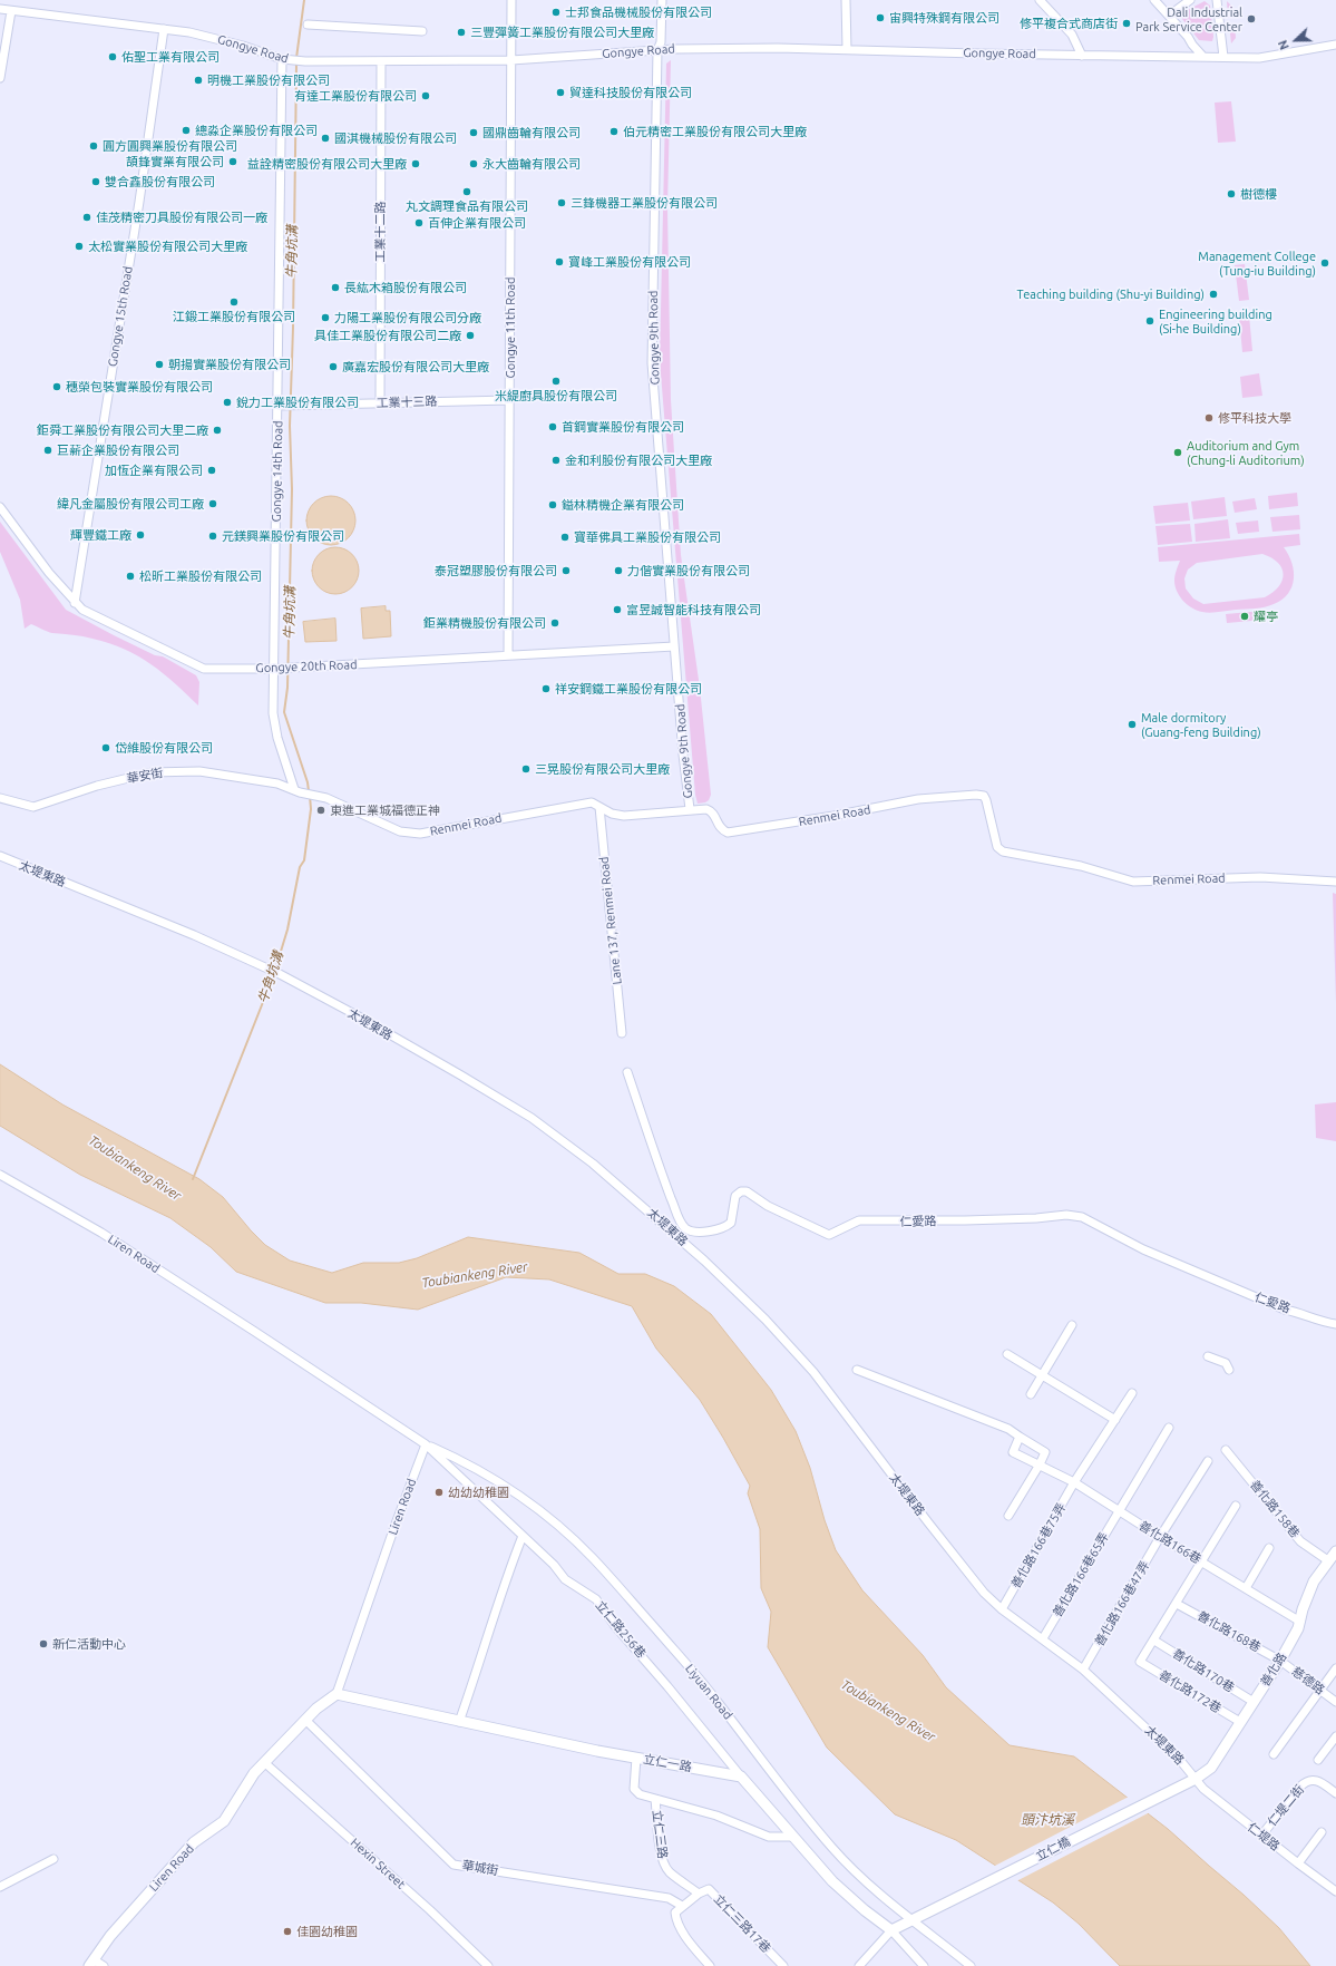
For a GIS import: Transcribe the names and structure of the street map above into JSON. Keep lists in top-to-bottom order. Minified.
{"streets":{"street":["Gongye Road","工業十二路","Gongye 15th Road","Gongye 11th Road","Gongye 9th Road","工業十三路","Gongye 14th Road","Gongye 20th Road","華安街","Renmei Road","太堤東路","Lane 137, Renmei Road","仁愛路","Liren Road","善化路158巷","善化路166巷","善化路166巷75弄","善化路166巷65弄","善化路166巷47弄","立仁路256巷","善化路168巷","善化路","善化路170巷","慈德路","Liyuan Road","善化路172巷","立仁一路","仁堤二街","立仁三路","仁堤路","立仁橋","Hexin Street","華城街","立仁三路17巷"]},"crossings":[["Gongye Road","工業十二路"],["Gongye Road","Gongye 15th Road"],["Gongye Road","Gongye 11th Road"],["Gongye Road","Gongye 9th Road"],["Gongye Road","Gongye 14th Road"],["工業十二路","工業十三路"],["Gongye 15th Road","Gongye 20th Road"],["Gongye 11th Road","工業十三路"],["Gongye 11th Road","Gongye 20th Road"],["Gongye 9th Road","Gongye 20th Road"],["Gongye 9th Road","Renmei Road"],["工業十三路","Gongye 14th Road"],["Gongye 14th Road","Gongye 20th Road"],["Gongye 14th Road","華安街"],["華安街","Renmei Road"],["Renmei Road","Lane 137, Renmei Road"],["太堤東路","善化路166巷75弄"],["太堤東路","善化路166巷65弄"],["太堤東路","善化路166巷47弄"],["太堤東路","善化路"],["太堤東路","仁堤路"],["太堤東路","立仁橋"],["Liren Road","立仁路256巷"],["Liren Road","Liyuan Road"],["Liren Road","立仁一路"],["Liren Road","Hexin Street"],["Liren Road","華城街"],["善化路158巷","善化路"],["善化路166巷","善化路166巷75弄"],["善化路166巷","善化路166巷65弄"],["善化路166巷","善化路166巷47弄"],["善化路166巷","善化路"],["立仁路256巷","Liyuan Road"],["立仁路256巷","立仁一路"],["善化路168巷","善化路"],["善化路168巷","慈德路"],["善化路","善化路170巷"],["善化路","慈德路"],["善化路","善化路172巷"],["善化路","仁堤路"],["善化路","立仁橋"],["善化路170巷","善化路172巷"],["Liyuan Road","立仁橋"],["仁堤二街","仁堤路"],["立仁三路","立仁三路17巷"],["仁堤路","立仁橋"]],"water":["牛角坑溝","Toubiankeng River","頭汴坑溪"],"places":["士邦食品機械股份有限公司","宙興特殊鋼有限公司","Dali Industrial Park Service Center","修平複合式商店街","三豐彈簧工業股份有限公司大里廠","佑聖工業有限公司","明機工業股份有限公司","貿達科技股份有限公司","有達工業股份有限公司","總淼企業股份有限公司","伯元精密工業股份有限公司大里廠","國鼎齒輪有限公司","國淇機械股份有限公司","圓方圓興業股份有限公司","頡鋒實業有限公司","益詮精密股份有限公司大里廠","永大齒輪有限公司","雙合鑫股份有限公司","丸文調理食品有限公司","樹德樓","三鋒機器工業股份有限公司","佳茂精密刀具股份有限公司一廠","百伸企業有限公司","太松實業股份有限公司大里廠","寶峰工業股份有限公司","Management College (Tung-iu Building)","長紘木箱股份有限公司","Teaching building (Shu-yi Building)","江鍛工業股份有限公司","力陽工業股份有限公司分廠","Engineering building (Si-he Building)","具佳工業股份有限公司二廠","朝揚實業股份有限公司","廣嘉宏股份有限公司大里廠","米緹廚具股份有限公司","穗榮包裝實業股份有限公司","銳力工業股份有限公司","修平科技大學","首鋼實業股份有限公司","鉅舜工業股份有限公司大里二廠","巨薪企業股份有限公司","Auditorium and Gym (Chung-li Auditorium)","金和利股份有限公司大里廠","加恆企業有限公司","緯凡金屬股份有限公司工廠","鎰林精機企業有限公司","輝豐鐵工廠","元鎂興業股份有限公司","寶華佛具工業股份有限公司","泰冠塑膠股份有限公司","力偕實業股份有限公司","松昕工業股份有限公司","富昱誠智能科技有限公司","耀亭","鉅業精機股份有限公司","祥安鋼鐵工業股份有限公司","Male dormitory (Guang-feng Building)","岱維股份有限公司","三晃股份有限公司大里廠","東進工業城福德正神","幼幼幼稚園","新仁活動中心","佳園幼稚園"],"north":"left"}
